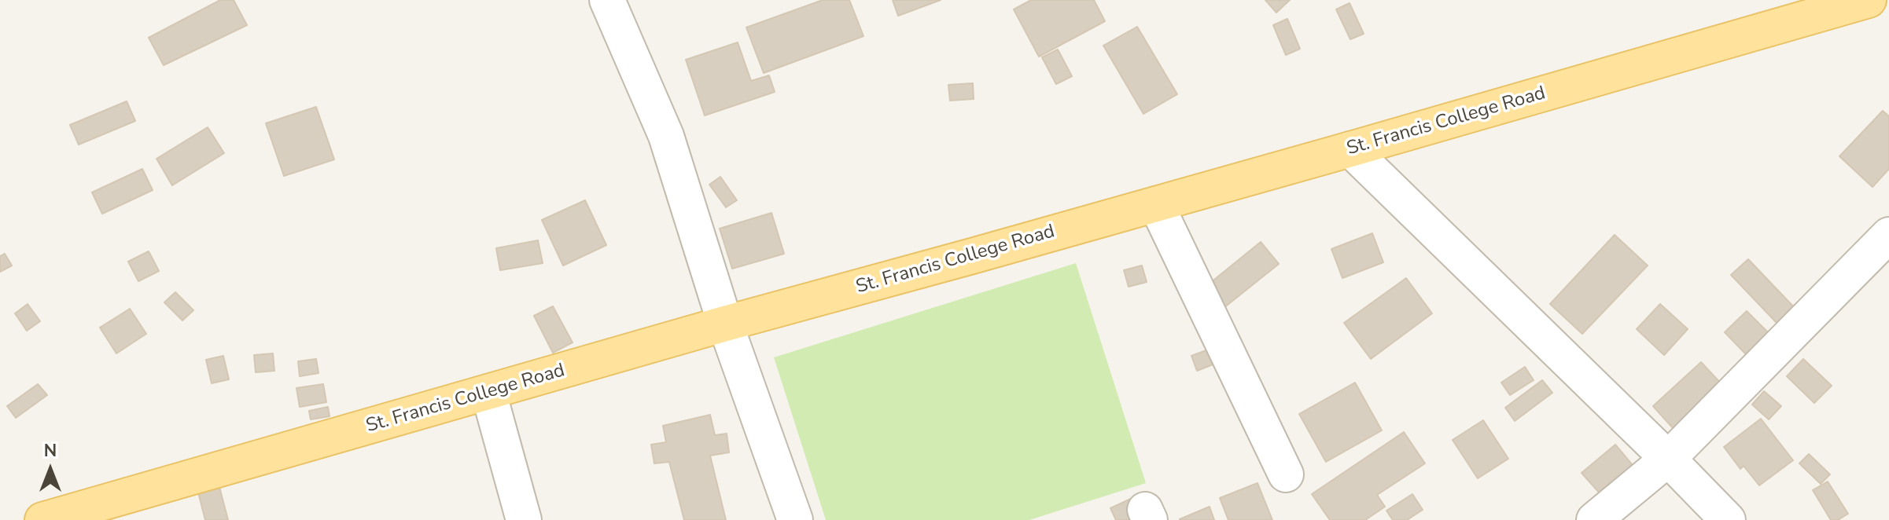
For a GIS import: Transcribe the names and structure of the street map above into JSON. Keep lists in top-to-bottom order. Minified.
{"streets":{"main road":["St. Francis College Road"]},"north":"top"}
